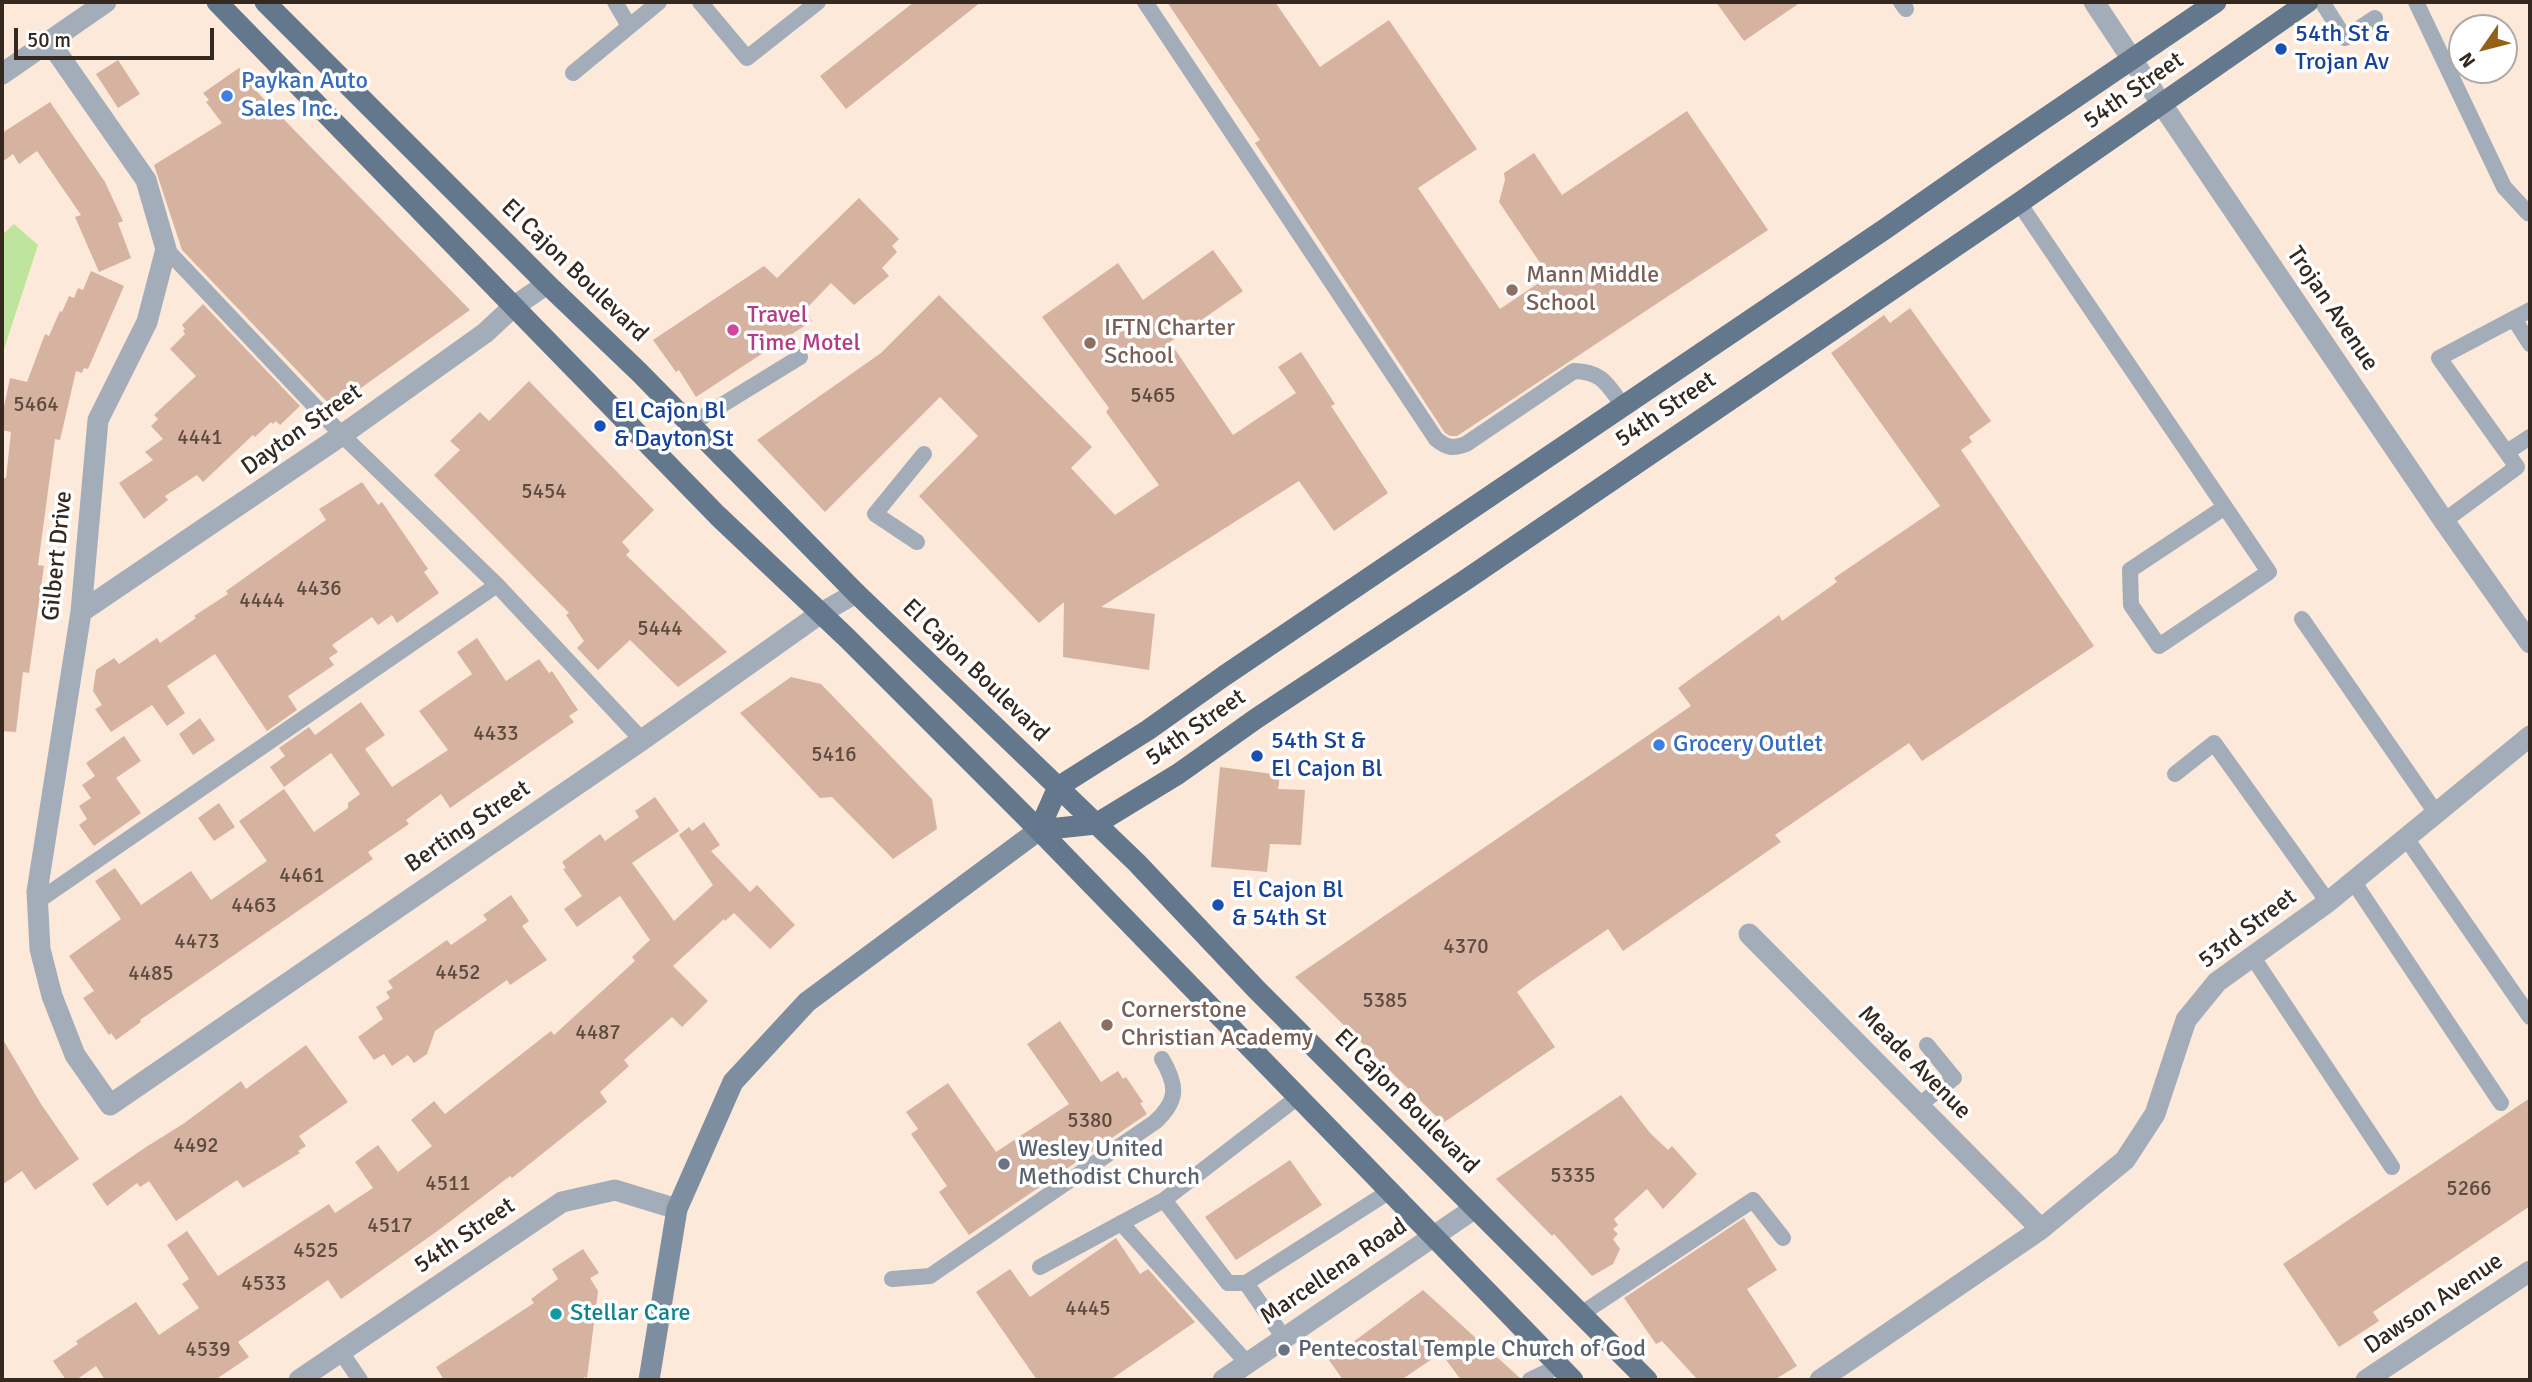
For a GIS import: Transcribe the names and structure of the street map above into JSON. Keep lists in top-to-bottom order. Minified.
{"streets":{"main road":["54th Street","El Cajon Boulevard"],"street":["Trojan Avenue","Dayton Street","Gilbert Drive","Berting Street","53rd Street","Meade Avenue","Marcellena Road","Dawson Avenue"]},"crossings":[["54th Street","El Cajon Boulevard"],["54th Street","Trojan Avenue"],["El Cajon Boulevard","Dayton Street"],["El Cajon Boulevard","Berting Street"],["El Cajon Boulevard","Marcellena Road"],["Dayton Street","Gilbert Drive"],["Gilbert Drive","Berting Street"],["53rd Street","Meade Avenue"]],"places":["54th St & Trojan Av","Paykan Auto Sales Inc.","Mann Middle School","Travel Time Motel","IFTN Charter School","El Cajon Bl & Dayton St","Grocery Outlet","54th St & El Cajon Bl","El Cajon Bl & 54th St","Cornerstone Christian Academy","Wesley United Methodist Church","Stellar Care","Pentecostal Temple Church of God"],"house_numbers":["5465","5464","4441","5454","4436","4444","5444","4433","5416","4461","4463","4473","4370","4452","4485","5385","4487","5380","4492","5335","4511","5266","4517","4525","4533","4445","4539"],"scale_bar":"50 m","north":"bottom left"}
